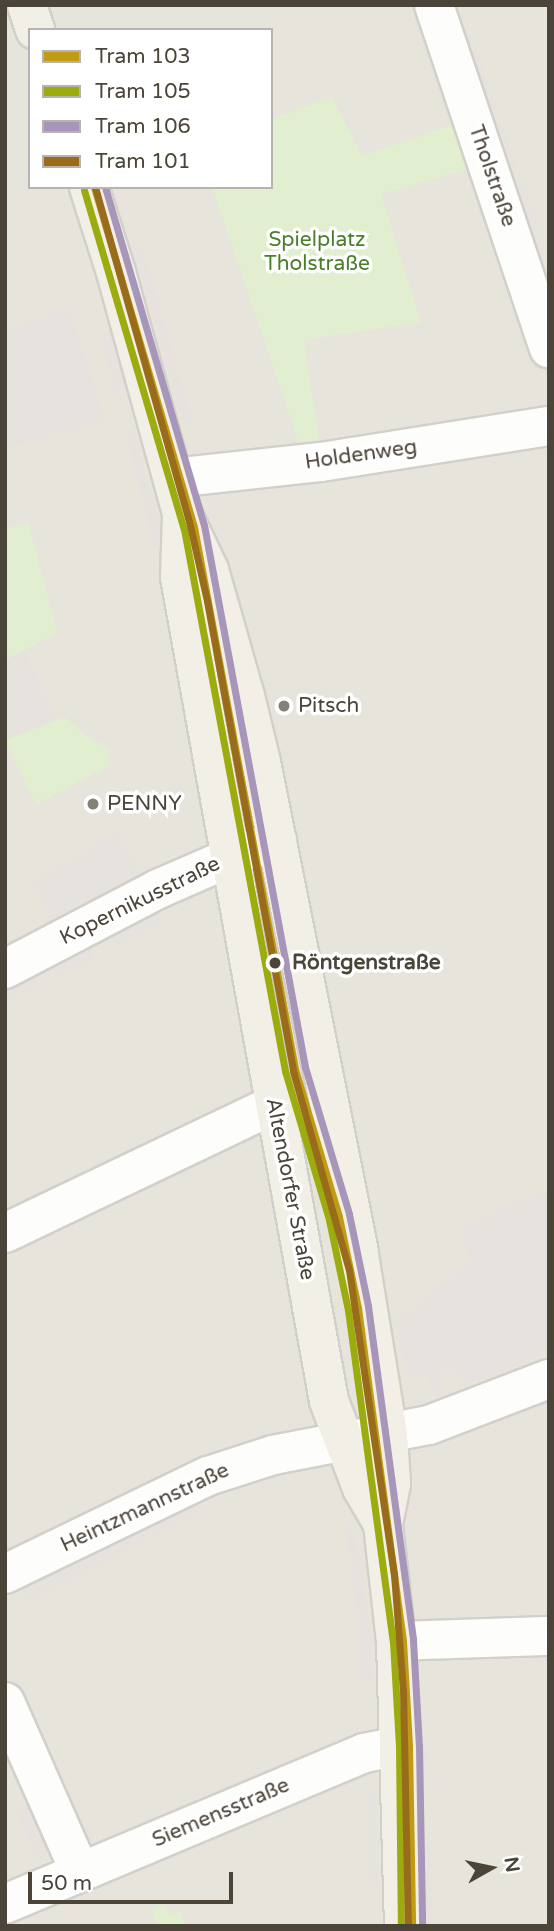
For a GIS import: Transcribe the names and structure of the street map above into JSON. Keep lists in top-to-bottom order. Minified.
{"streets":{"main road":["Altendorfer Straße"],"street":["Tholstraße","Holdenweg","Kopernikusstraße","Heintzmannstraße","Siemensstraße"]},"crossings":[["Holdenweg","Altendorfer Straße"],["Kopernikusstraße","Altendorfer Straße"],["Altendorfer Straße","Heintzmannstraße"],["Altendorfer Straße","Siemensstraße"]],"parks":["Spielplatz Tholstraße"],"places":["Pitsch","PENNY","Röntgenstraße"],"lines":["tram line 103","tram line 106","tram line 101","tram line 105"],"legend":["Tram 103","Tram 105","Tram 106","Tram 101"],"scale_bar":"50 m","north":"right"}
